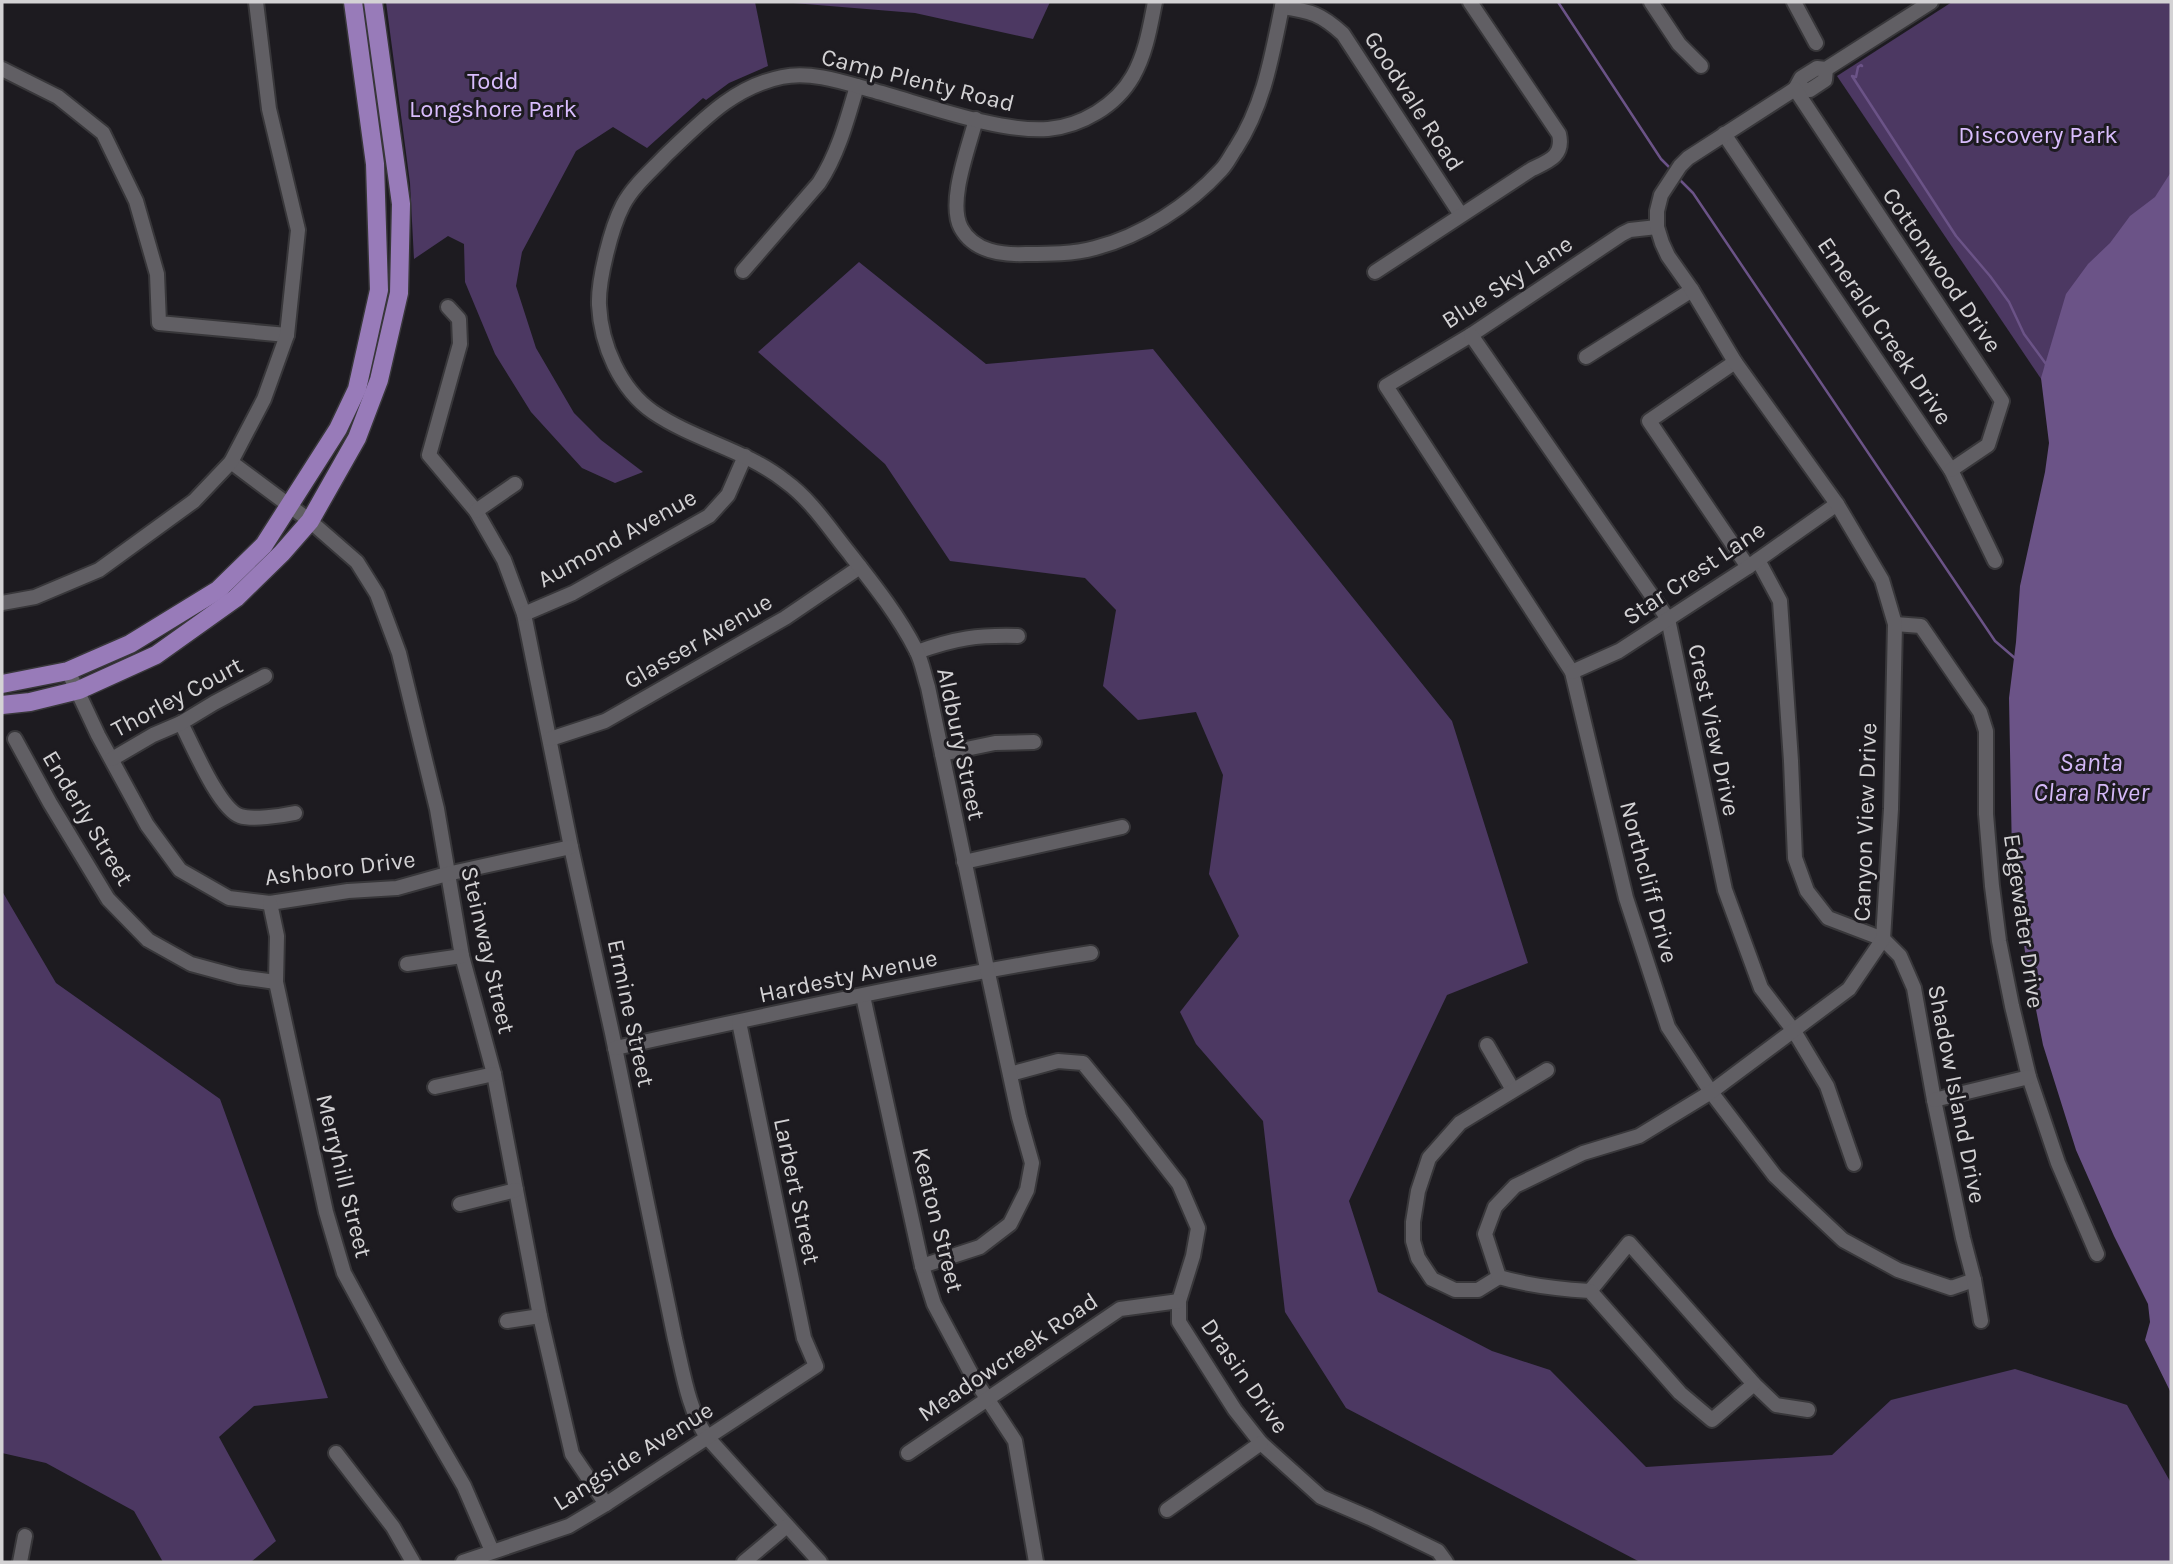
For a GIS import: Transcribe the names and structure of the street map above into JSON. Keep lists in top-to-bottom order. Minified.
{"streets":{"street":["Camp Plenty Road","Goodvale Road","Cottonwood Drive","Blue Sky Lane","Emerald Creek Drive","Aumond Avenue","Star Crest Lane","Glasser Avenue","Thorley Court","Crest View Drive","Aldbury Street","Enderly Street","Canyon View Drive","Ashboro Drive","Northcliff Drive","Edgewater Drive","Steinway Street","Hardesty Avenue","Ermine Street","Shadow Island Drive","Merryhill Street","Larbert Street","Keaton Street","Meadowcreek Road","Drasin Drive","Langside Avenue"]},"crossings":[["Camp Plenty Road","Aldbury Street"],["Cottonwood Drive","Emerald Creek Drive"],["Blue Sky Lane","Crest View Drive"],["Blue Sky Lane","Canyon View Drive"],["Blue Sky Lane","Northcliff Drive"],["Aumond Avenue","Aldbury Street"],["Aumond Avenue","Ermine Street"],["Star Crest Lane","Crest View Drive"],["Star Crest Lane","Canyon View Drive"],["Star Crest Lane","Northcliff Drive"],["Glasser Avenue","Aldbury Street"],["Glasser Avenue","Ermine Street"],["Thorley Court","Ashboro Drive"],["Crest View Drive","Canyon View Drive"],["Aldbury Street","Hardesty Avenue"],["Aldbury Street","Keaton Street"],["Aldbury Street","Drasin Drive"],["Enderly Street","Merryhill Street"],["Canyon View Drive","Northcliff Drive"],["Canyon View Drive","Edgewater Drive"],["Canyon View Drive","Shadow Island Drive"],["Ashboro Drive","Steinway Street"],["Ashboro Drive","Ermine Street"],["Ashboro Drive","Merryhill Street"],["Northcliff Drive","Shadow Island Drive"],["Steinway Street","Langside Avenue"],["Hardesty Avenue","Ermine Street"],["Hardesty Avenue","Larbert Street"],["Hardesty Avenue","Keaton Street"],["Ermine Street","Langside Avenue"],["Merryhill Street","Langside Avenue"],["Larbert Street","Langside Avenue"],["Keaton Street","Meadowcreek Road"],["Meadowcreek Road","Drasin Drive"]],"water":["Santa Clara River"],"parks":["Todd Longshore Park","Discovery Park"]}
